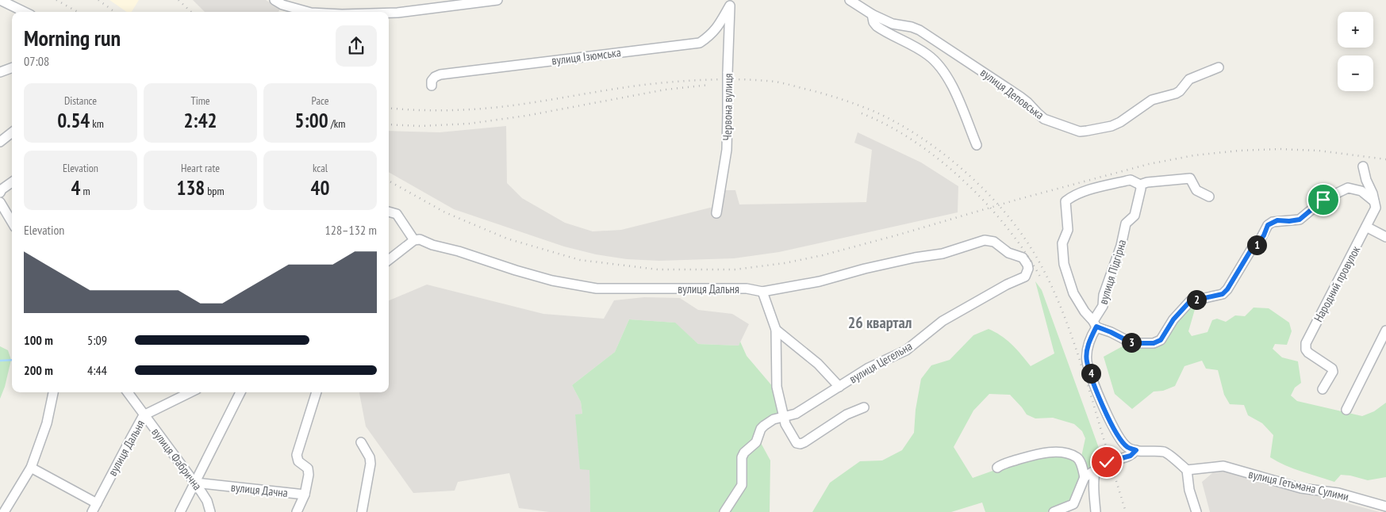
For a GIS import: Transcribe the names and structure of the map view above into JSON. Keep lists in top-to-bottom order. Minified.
{"streets":{"street":["вулиця Ізюмська","вулиця Деповська","Червона вулиця","вулиця Підгірна","Народний провулок","вулиця Дальня","вулиця Цегельна","вулиця Фабрична","вулиця Гетьмана Сулими","вулиця Дачна"]},"crossings":[["вулиця Ізюмська","Червона вулиця"],["вулиця Дальня","вулиця Цегельна"],["вулиця Дальня","вулиця Фабрична"],["вулиця Фабрична","вулиця Дачна"]],"districts":["26 квартал"],"page":{"map_buttons":["+","−"],"heading":["Morning run","07:08"],"stats":[["Distance","0.54 km"],["Time","2:42"],["Pace","5:00 /km"],["Elevation","4 m"],["Heart rate","138 bpm"],["kcal","40"]],"chart":["Elevation","128–132 m"],"pins":["1","2","3","4"],"list":[{"name":"100 m","note":"5:09"},{"name":"200 m","note":"4:44"}]}}
